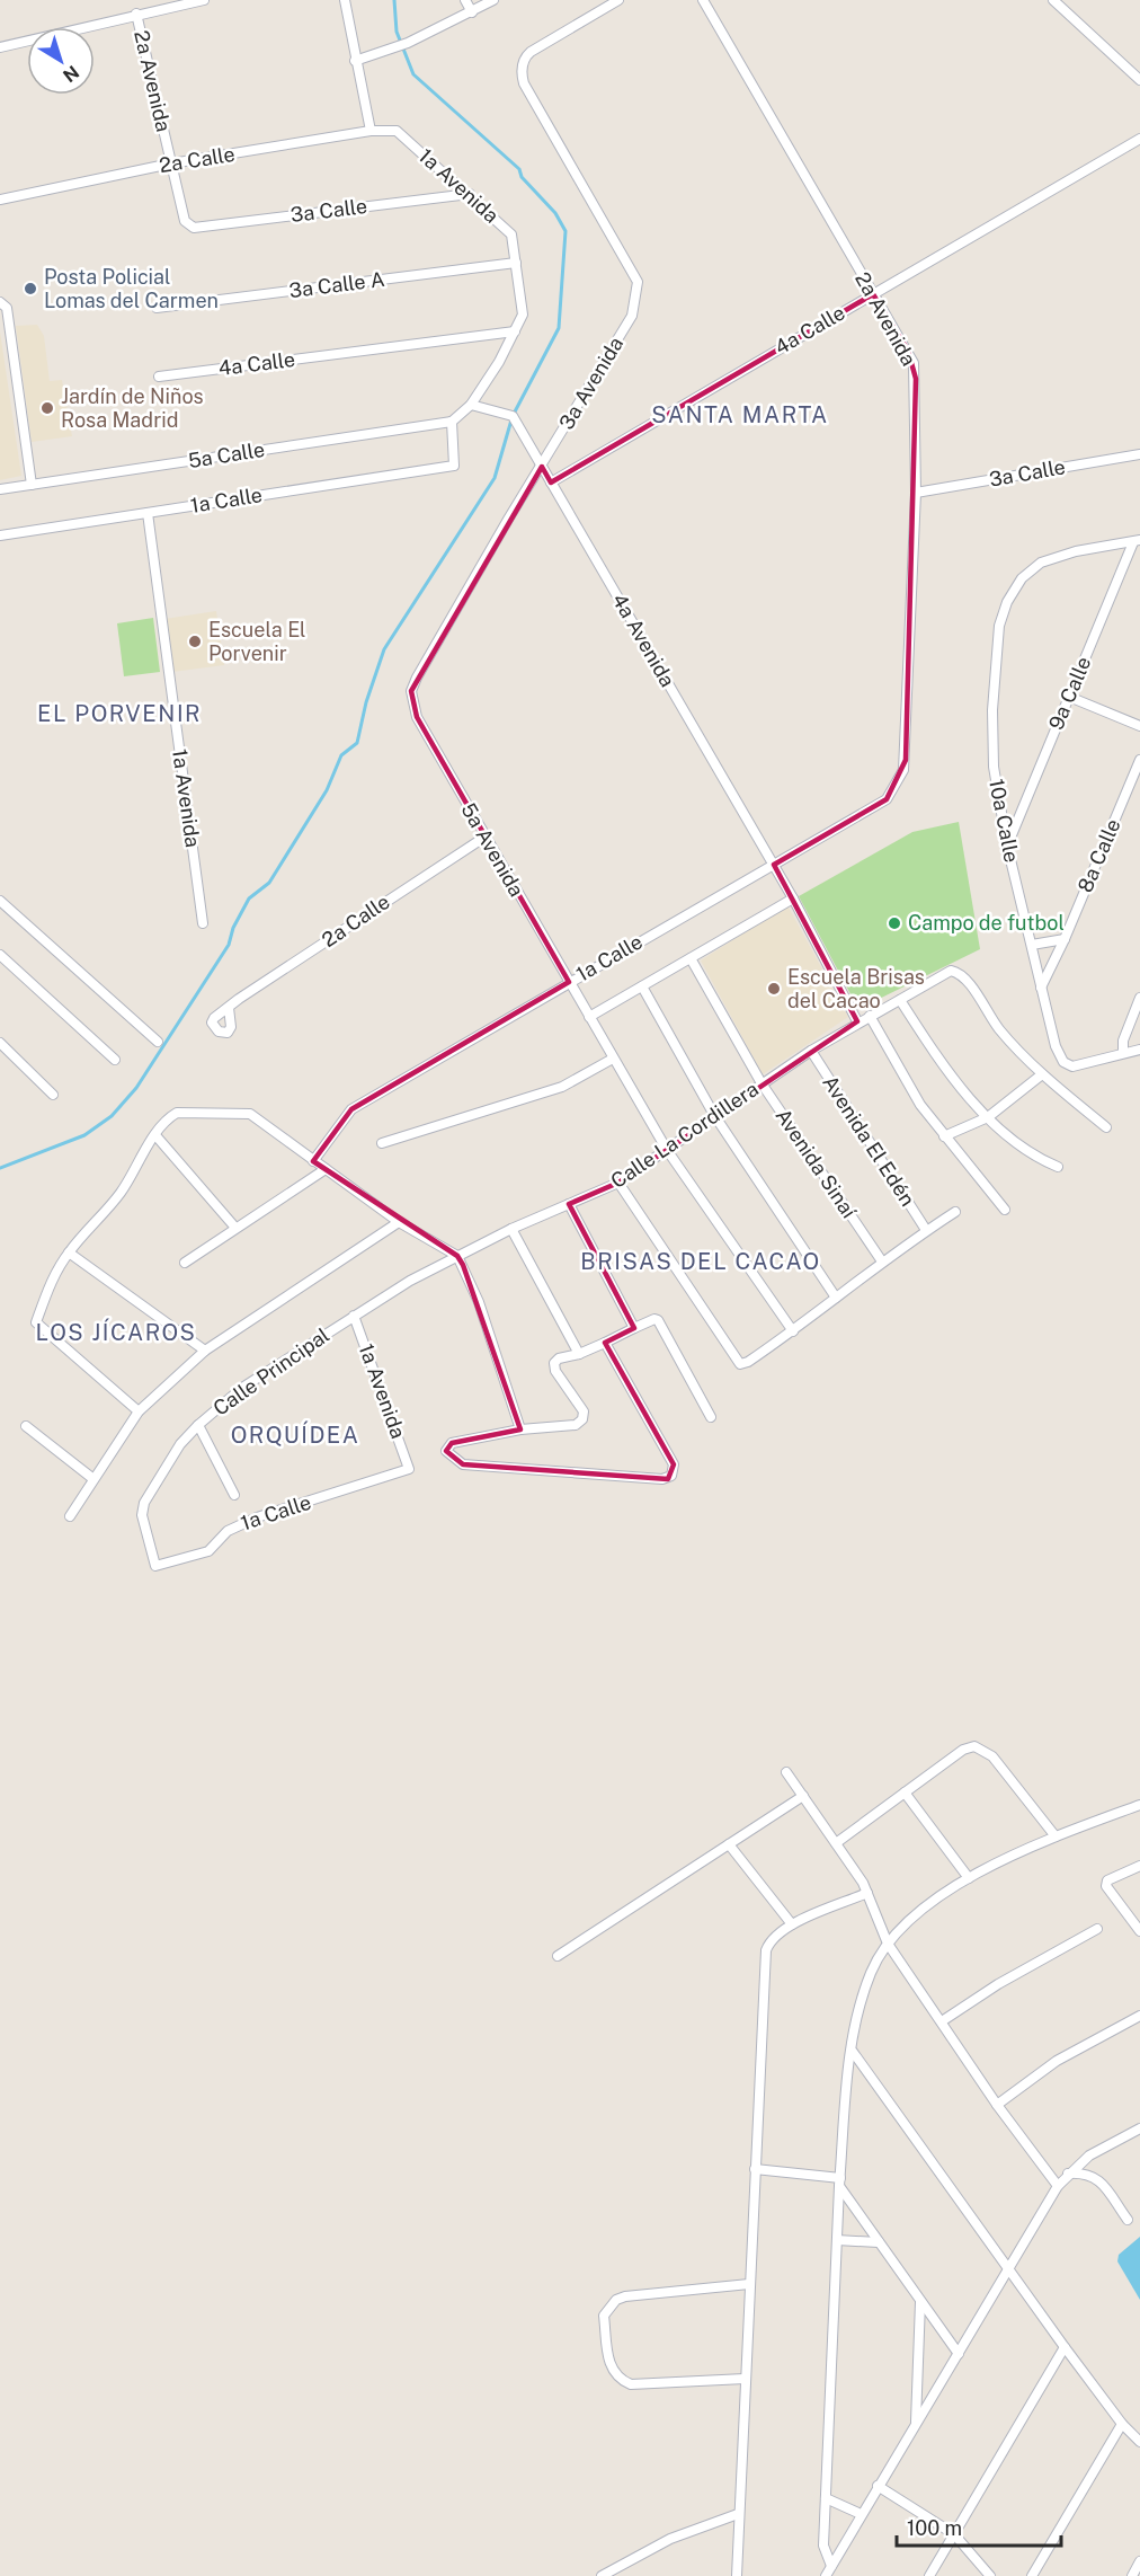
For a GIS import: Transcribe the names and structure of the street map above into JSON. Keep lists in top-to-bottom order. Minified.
{"streets":{"street":["2a Avenida","2a Calle","1a Avenida","3a Calle","3a Calle A","4a Calle","3a Avenida","5a Calle","1a Calle","4a Avenida","9a Calle","10a Calle","5a Avenida","8a Calle","Calle La Cordillera","Avenida El Edén","Avenida Sinaí","Calle Principal"]},"crossings":[["2a Avenida","2a Calle"],["2a Avenida","3a Calle"],["2a Avenida","4a Calle"],["2a Avenida","1a Calle"],["2a Calle","1a Avenida"],["2a Calle","5a Avenida"],["1a Avenida","3a Calle"],["1a Avenida","3a Calle A"],["1a Avenida","4a Calle"],["1a Avenida","5a Calle"],["1a Avenida","1a Calle"],["1a Avenida","4a Avenida"],["1a Avenida","Calle Principal"],["4a Calle","4a Avenida"],["3a Avenida","4a Avenida"],["3a Avenida","5a Avenida"],["5a Calle","1a Calle"],["1a Calle","4a Avenida"],["1a Calle","5a Avenida"],["1a Calle","Calle Principal"],["4a Avenida","Calle La Cordillera"],["9a Calle","10a Calle"],["10a Calle","8a Calle"],["5a Avenida","Calle La Cordillera"],["Calle La Cordillera","Avenida El Edén"],["Calle La Cordillera","Avenida Sinaí"],["Calle La Cordillera","Calle Principal"]],"districts":["SANTA MARTA","EL PORVENIR","BRISAS DEL CACAO","LOS JÍCAROS","ORQUÍDEA"],"places":["Posta Policial Lomas del Carmen","Jardín de Niños Rosa Madrid","Escuela El Porvenir","Campo de futbol","Escuela Brisas del Cacao"],"scale_bar":"100 m","north":"bottom right"}
